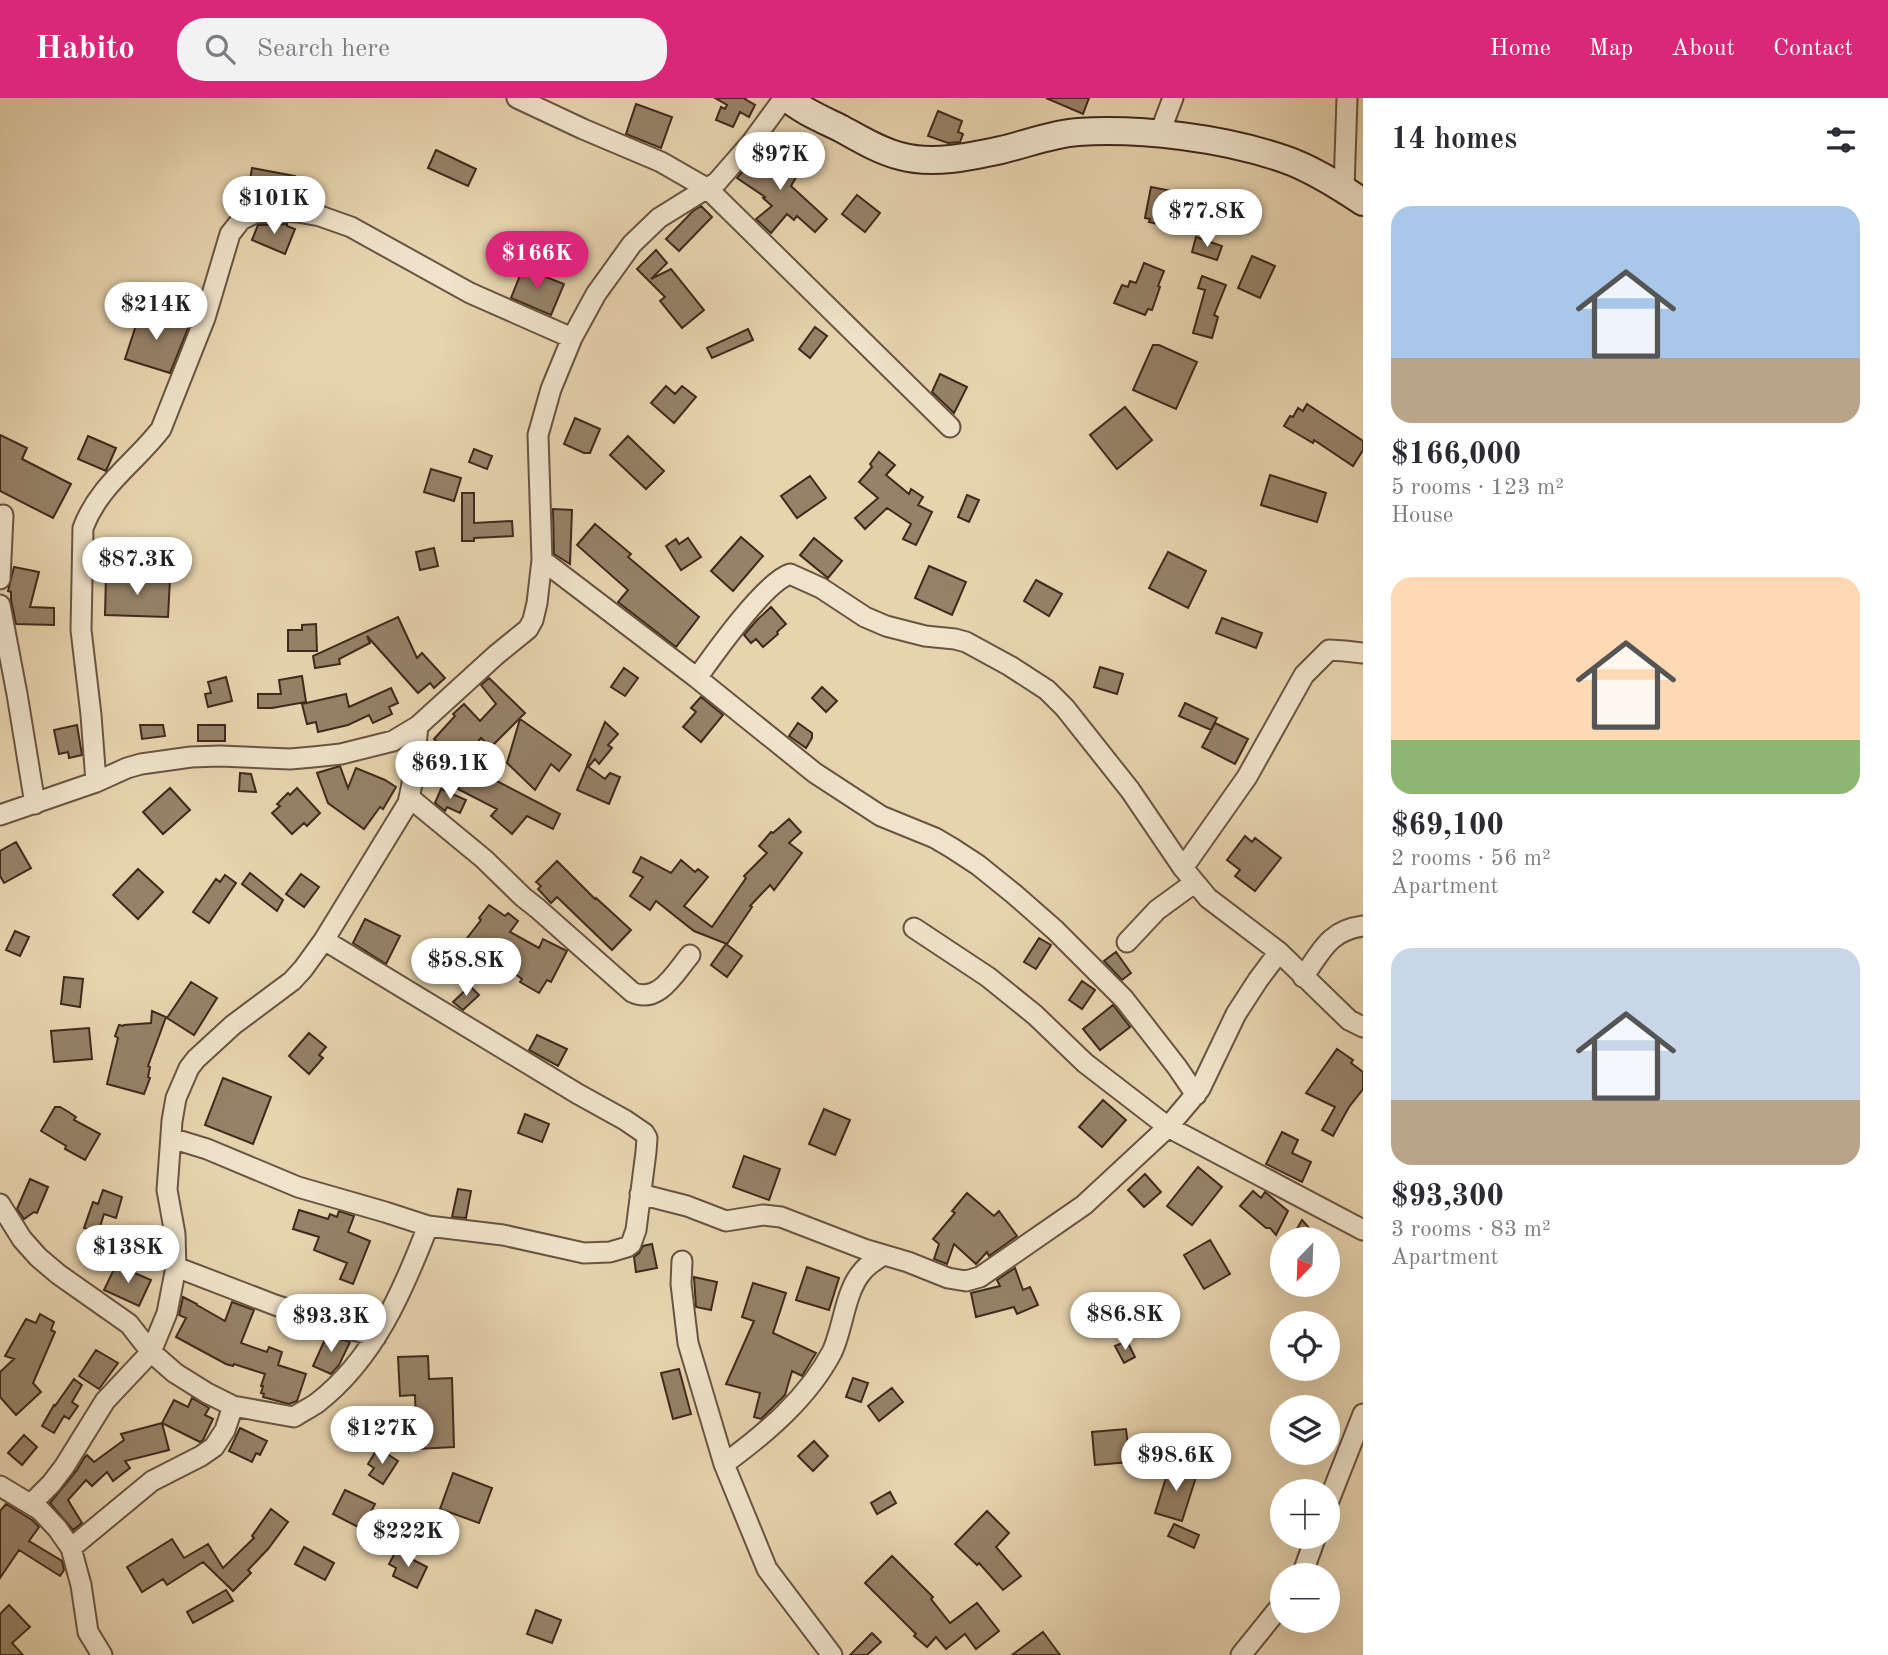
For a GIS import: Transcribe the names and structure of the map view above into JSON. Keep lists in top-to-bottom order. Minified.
{"north":"bottom left","page":{"header":"Habito","search":"Search here","nav":["Home","Map","About","Contact"],"heading":"14 homes","price":["$97K","$101K","$77.8K","$166K","$214K","$87.3K","$69.1K","$58.8K","$138K","$86.8K","$93.3K","$127K","$98.6K","$222K"],"list":[{"name":"$166,000","note":"5 rooms · 123 m² · House"},{"name":"$69,100","note":"2 rooms · 56 m² · Apartment"},{"name":"$93,300","note":"3 rooms · 83 m² · Apartment"}],"map_buttons":["+","−"]}}
